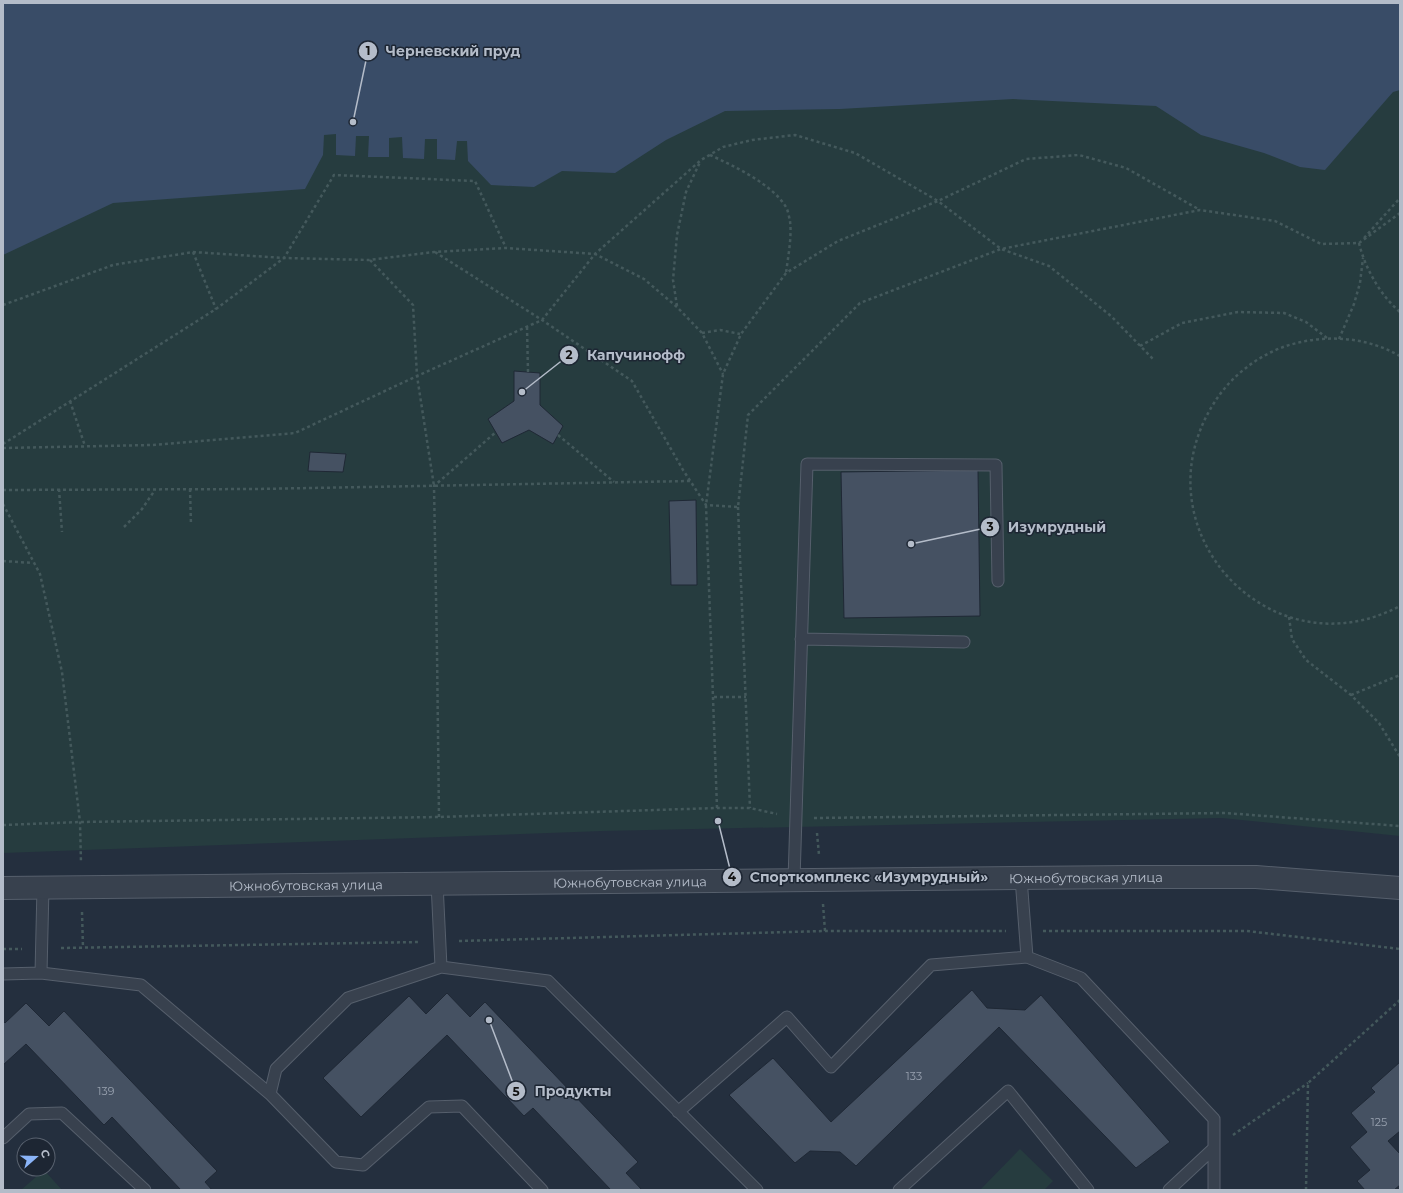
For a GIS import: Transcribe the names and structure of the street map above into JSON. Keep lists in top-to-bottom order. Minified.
{"streets":{"street":["Южнобутовская улица"]},"places":["Черневский пруд","Капучинофф","Изумрудный","Спорткомплекс «Изумрудный»","Продукты"],"house_numbers":["133","139","125"],"north":"right"}
